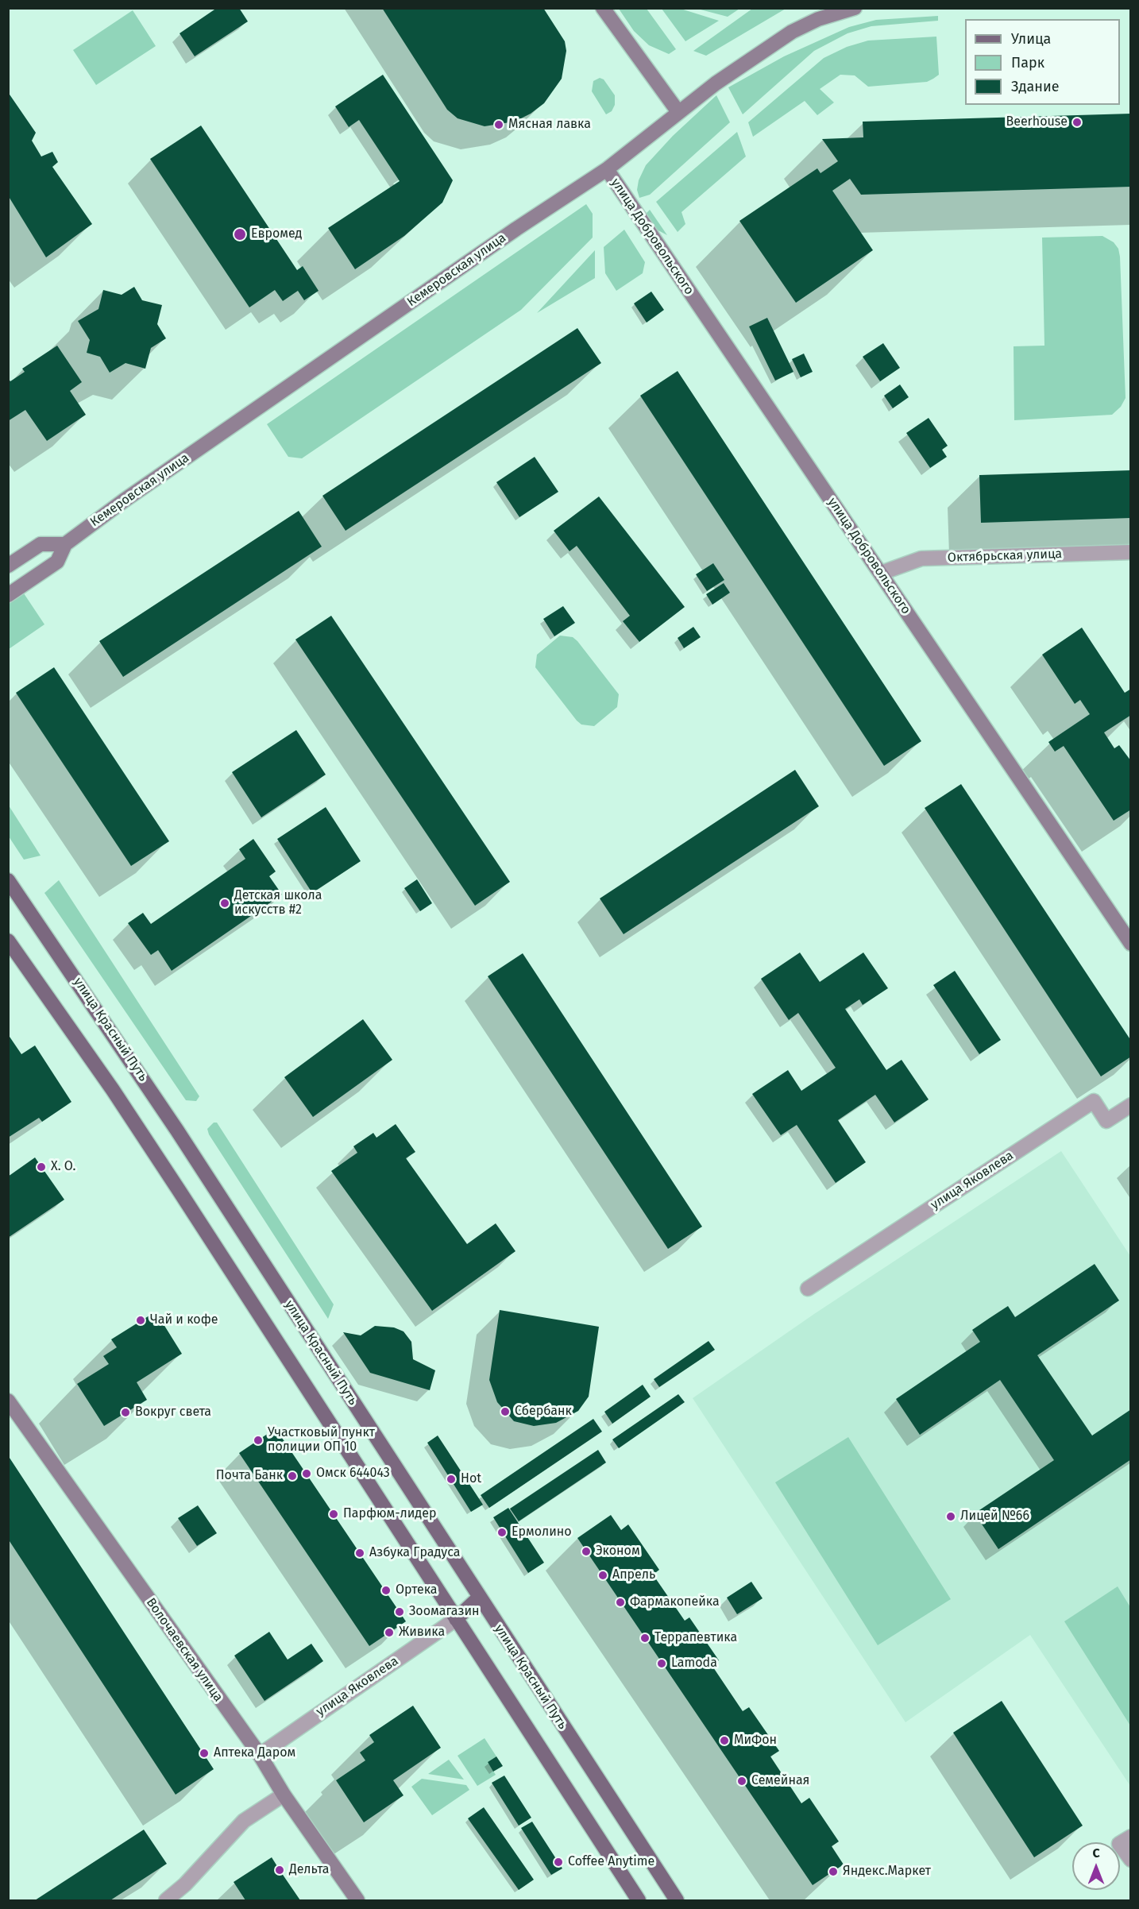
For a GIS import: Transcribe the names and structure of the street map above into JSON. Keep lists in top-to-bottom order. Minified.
{"streets":{"main road":["улица Красный Путь"],"street":["улица Добровольского","Кемеровская улица","Октябрьская улица","улица Яковлева","Волочаевская улица"]},"crossings":[["улица Добровольского","Кемеровская улица"],["улица Добровольского","Октябрьская улица"],["улица Яковлева","Волочаевская улица"]],"places":["Beerhouse","Мясная лавка","Евромед","Детская школа искусств #2","X. O.","Чай и кофе","Сбербанк","Вокруг света","Участковый пункт полиции ОП 10","Омск 644043","Почта Банк","Hot","Парфюм-лидер","Лицей №66","Ермолино","Эконом","Азбука Градуса","Апрель","Ортека","Фармакопейка","Зоомагазин","Живика","Террапевтика","Lamoda","МиФон","Аптека Даром","Семейная","Coffee Anytime","Дельта","Яндекс.Маркет"],"legend":["Улица","Парк","Здание"],"north":"top"}
